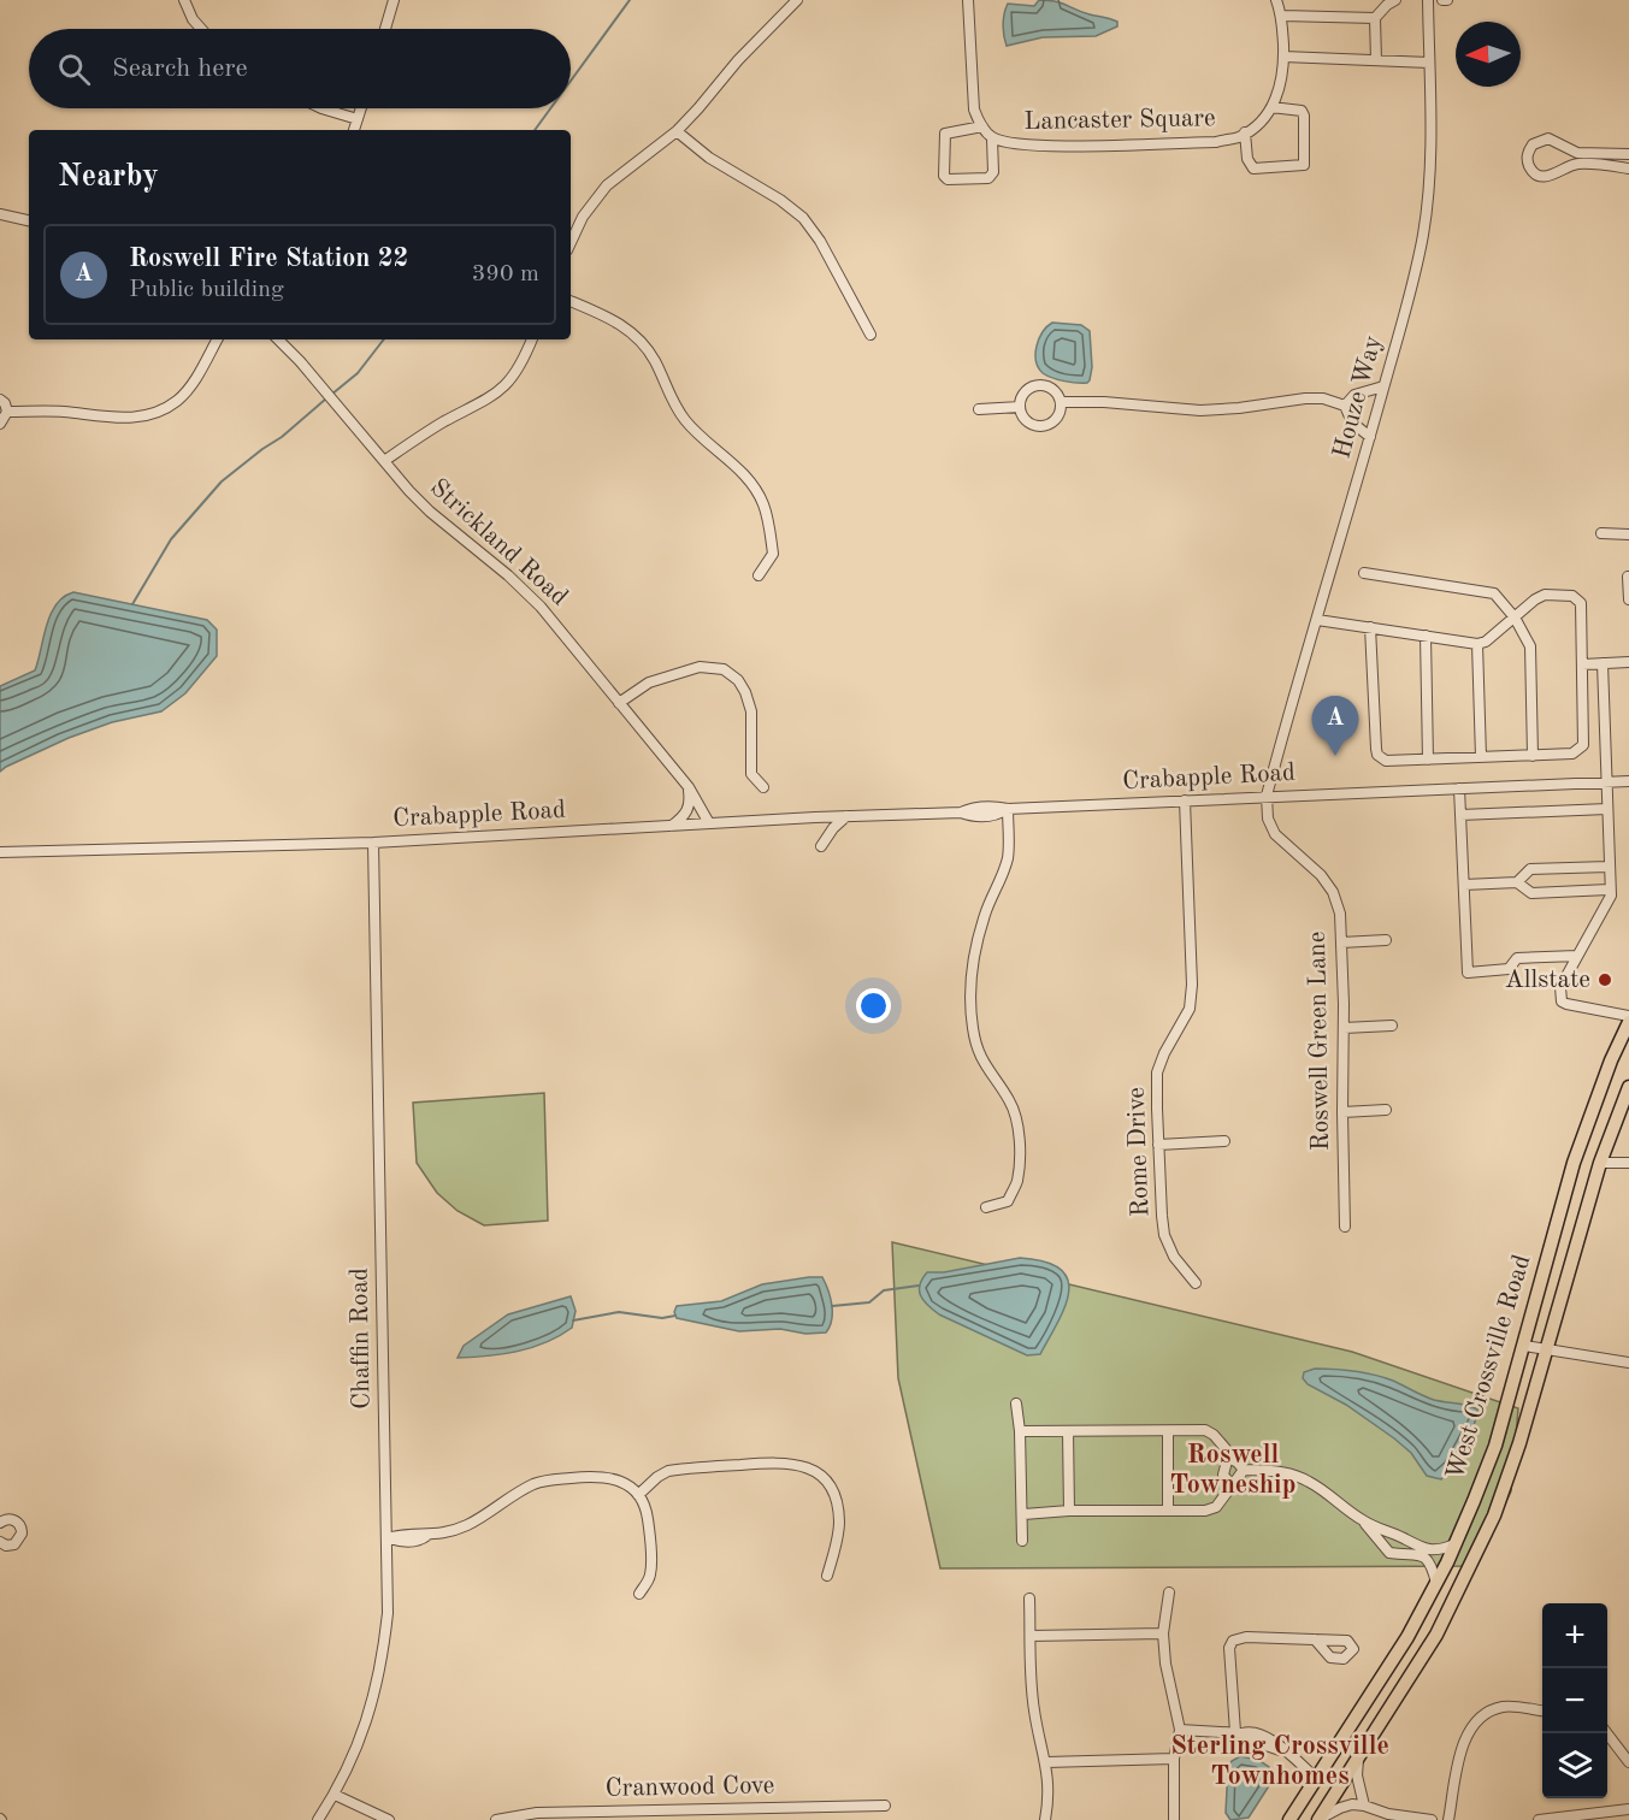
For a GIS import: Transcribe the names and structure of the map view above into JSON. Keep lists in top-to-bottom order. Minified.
{"streets":{"main road":["West Crossville Road"],"street":["Lancaster Square","Houze Way","Strickland Road","Crabapple Road","Roswell Green Lane","Rome Drive","Chaffin Road","Cranwood Cove"]},"crossings":[["Houze Way","Crabapple Road"],["Houze Way","Roswell Green Lane"],["Strickland Road","Crabapple Road"],["Crabapple Road","Roswell Green Lane"],["Crabapple Road","Rome Drive"],["Crabapple Road","Chaffin Road"]],"districts":["Roswell Towneship","Sterling Crossville Townhomes"],"places":["Allstate"],"north":"left","page":{"search":"Search here","heading":"Nearby","list":[{"mark":"A","name":"Roswell Fire Station 22","note":"Public building","value":"390 m"}],"pins":"A","map_buttons":["+","−"]}}
